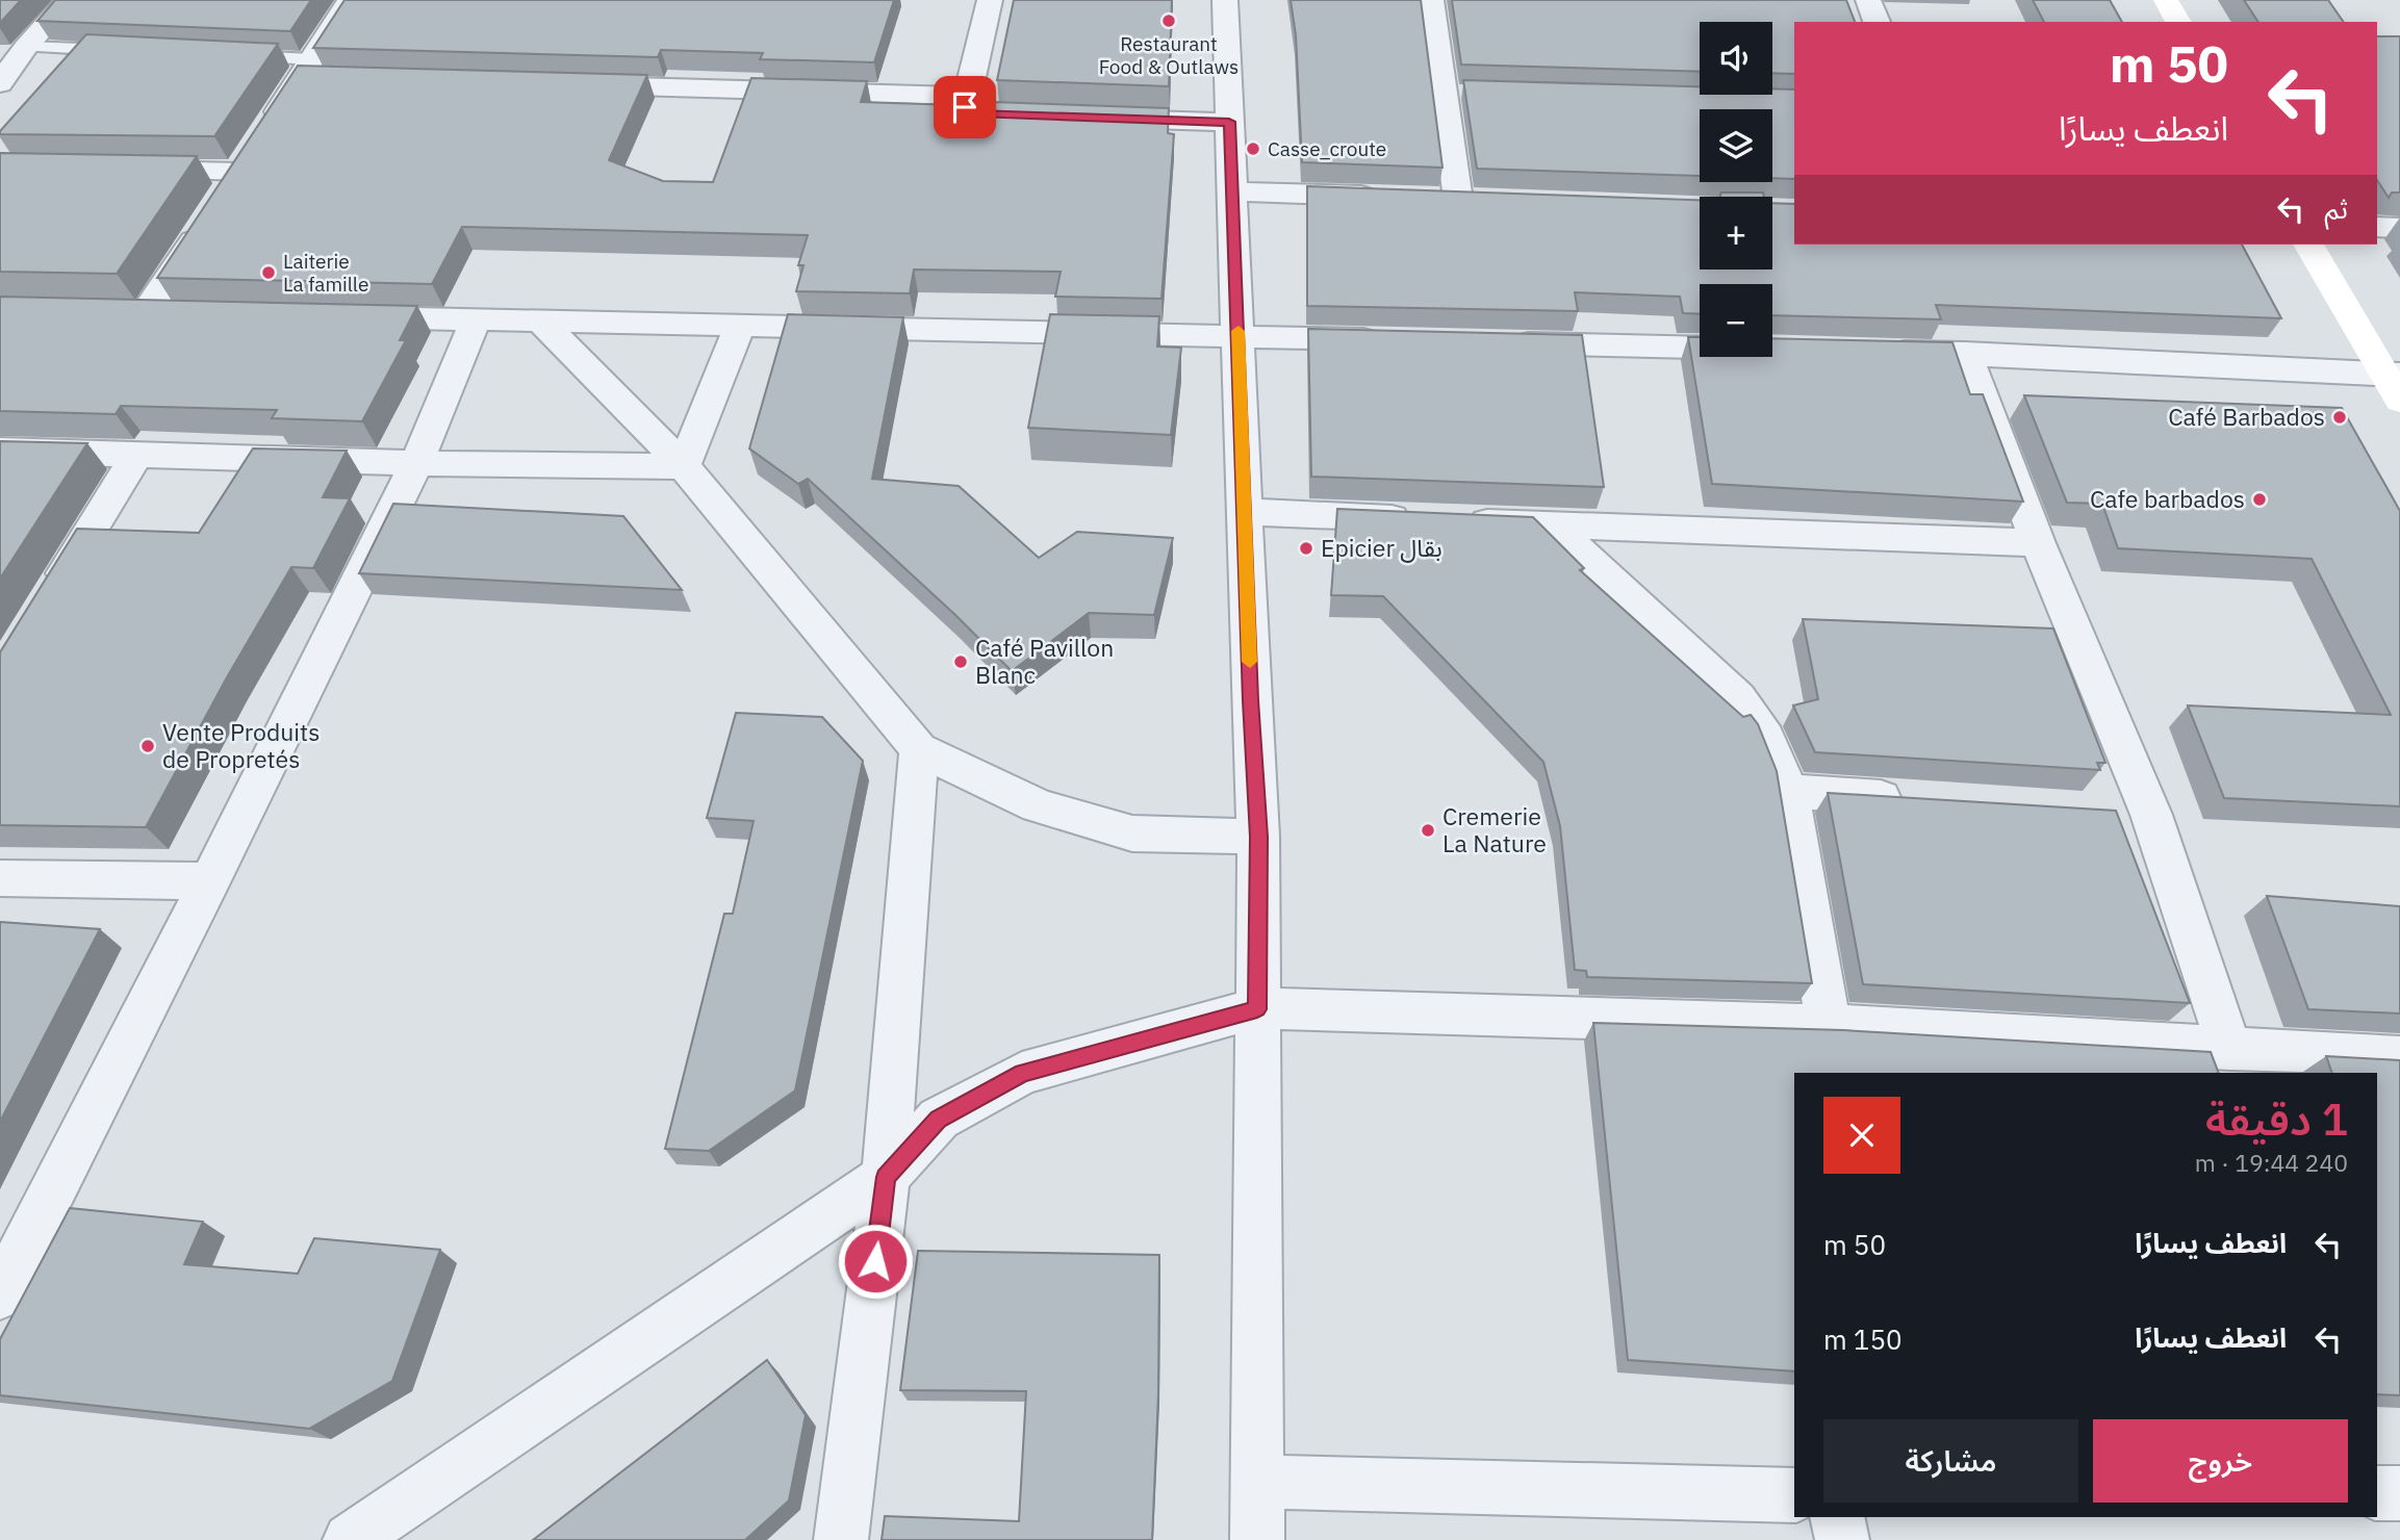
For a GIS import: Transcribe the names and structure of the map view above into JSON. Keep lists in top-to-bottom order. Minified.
{"places":["Restaurant Food & Outlaws","Casse_croute","Laiterie La famille","Café Barbados","Cafe barbados","Epicier بقال","Café Pavillon Blanc","Vente Produits de Propretés","Cremerie La Nature"],"page":{"map_buttons":["+","−"],"turn":["50 m","انعطف يسارًا"],"then":"ثم","heading":["1 دقيقة","240 m · 19:44"],"list":[{"name":"انعطف يسارًا","value":"50 m"},{"name":"انعطف يسارًا","value":"150 m"}],"buttons":["خروج","مشاركة"]}}
